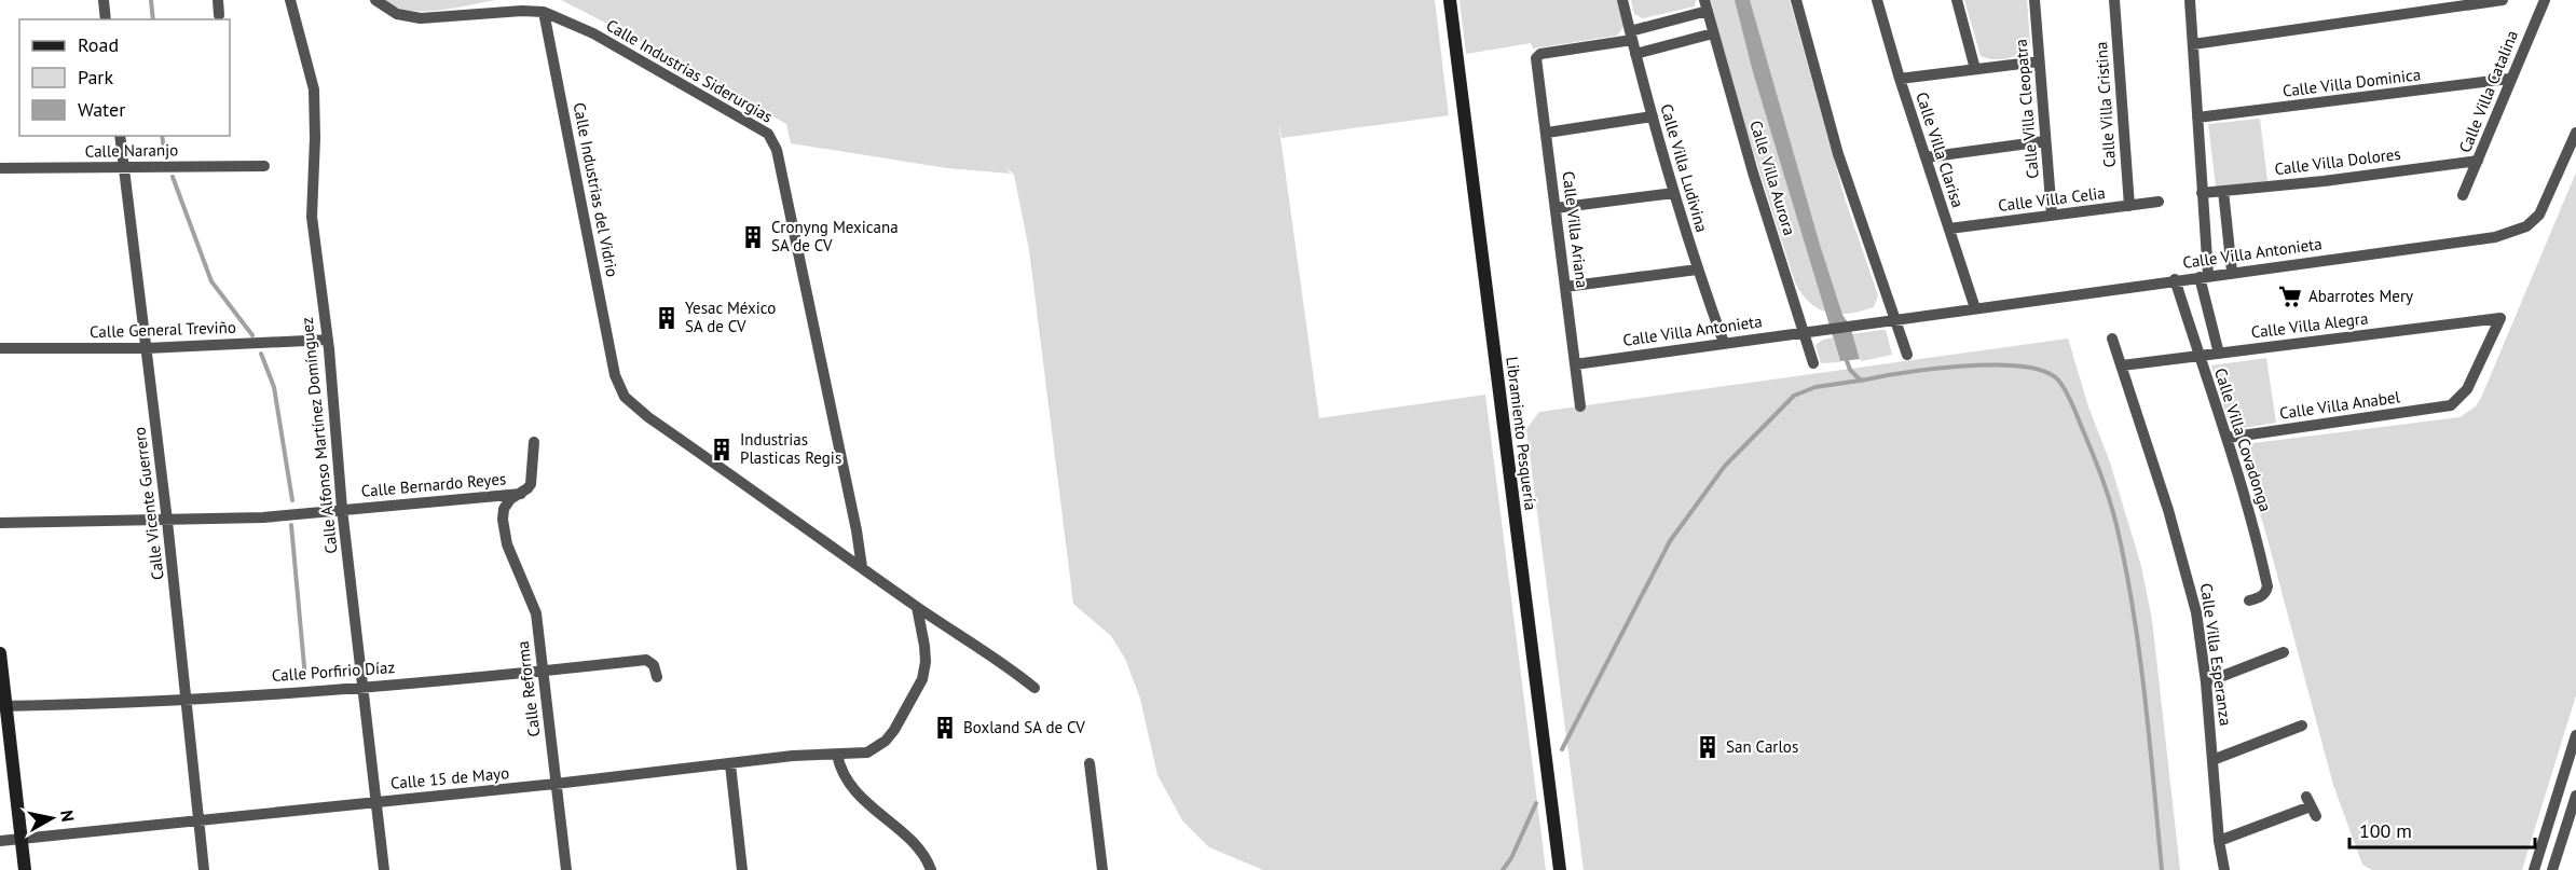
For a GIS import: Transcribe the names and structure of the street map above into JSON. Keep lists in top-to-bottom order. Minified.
{"streets":{"main road":["Libramiento Pesquería"],"street":["Calle Industrias Siderurgias","Calle Villa Dominica","Calle Villa Catalina","Calle Villa Cristina","Calle Villa Cleopatra","Calle Villa Clarisa","Calle Naranjo","Calle Villa Dolores","Calle Villa Ludivina","Calle Villa Aurora","Calle Industrias del Vidrio","Calle Villa Celia","Calle Villa Ariana","Calle Villa Antonieta","Calle Villa Alegra","Calle General Treviño","Calle Villa Anabel","Calle Alfonso Martínez Domínguez","Calle Villa Covadonga","Calle Bernardo Reyes","Calle Vicente Guerrero","Calle Villa Esperanza","Calle Porfirio Díaz","Calle Reforma","Calle 15 de Mayo"]},"crossings":[["Calle Industrias Siderurgias","Calle Industrias del Vidrio"],["Calle Villa Dominica","Calle Villa Catalina"],["Calle Villa Dominica","Calle Villa Covadonga"],["Calle Villa Catalina","Calle Villa Dolores"],["Calle Villa Cristina","Calle Villa Celia"],["Calle Villa Cleopatra","Calle Villa Celia"],["Calle Villa Clarisa","Calle Villa Celia"],["Calle Villa Clarisa","Calle Villa Antonieta"],["Calle Naranjo","Calle Vicente Guerrero"],["Calle Villa Dolores","Calle Villa Covadonga"],["Calle Villa Ludivina","Calle Villa Ariana"],["Calle Villa Ludivina","Calle Villa Antonieta"],["Calle Villa Aurora","Calle Villa Antonieta"],["Calle Industrias del Vidrio","Calle 15 de Mayo"],["Calle Villa Ariana","Calle Villa Antonieta"],["Calle Villa Antonieta","Calle Villa Covadonga"],["Calle Villa Alegra","Calle Villa Anabel"],["Calle Villa Alegra","Calle Villa Covadonga"],["Calle Villa Alegra","Calle Villa Esperanza"],["Calle General Treviño","Calle Alfonso Martínez Domínguez"],["Calle General Treviño","Calle Vicente Guerrero"],["Calle Villa Anabel","Calle Villa Covadonga"],["Calle Alfonso Martínez Domínguez","Calle Bernardo Reyes"],["Calle Alfonso Martínez Domínguez","Calle Porfirio Díaz"],["Calle Alfonso Martínez Domínguez","Calle 15 de Mayo"],["Calle Bernardo Reyes","Calle Vicente Guerrero"],["Calle Bernardo Reyes","Calle Reforma"],["Calle Vicente Guerrero","Calle Porfirio Díaz"],["Calle Vicente Guerrero","Calle 15 de Mayo"],["Calle Porfirio Díaz","Calle Reforma"],["Calle Reforma","Calle 15 de Mayo"]],"places":{"building":["Cronyng Mexicana SA de CV","Yesac México SA de CV","Industrias Plasticas Regis","Boxland SA de CV","San Carlos"],"supermarket":["Abarrotes Mery"]},"legend":["Road","Park","Water"],"scale_bar":"100 m","north":"right"}
